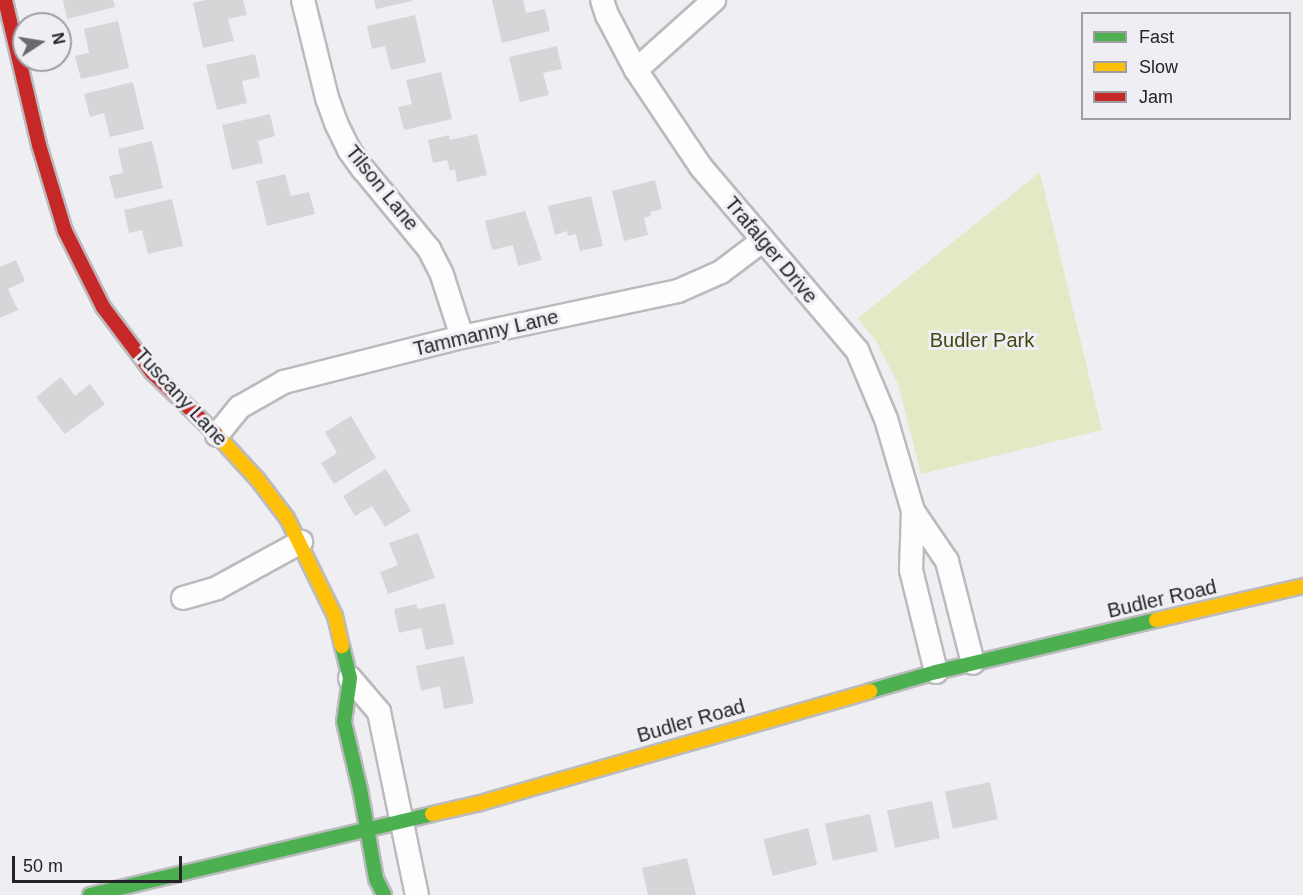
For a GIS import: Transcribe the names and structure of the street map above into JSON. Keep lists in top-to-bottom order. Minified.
{"streets":{"street":["Tilson Lane","Trafalger Drive","Tammanny Lane","Tuscany Lane","Budler Road"]},"crossings":[["Tilson Lane","Tammanny Lane"],["Trafalger Drive","Tammanny Lane"],["Trafalger Drive","Budler Road"],["Tammanny Lane","Tuscany Lane"],["Tuscany Lane","Budler Road"]],"parks":["Budler Park"],"legend":["Fast","Slow","Jam"],"scale_bar":"50 m","north":"right"}
